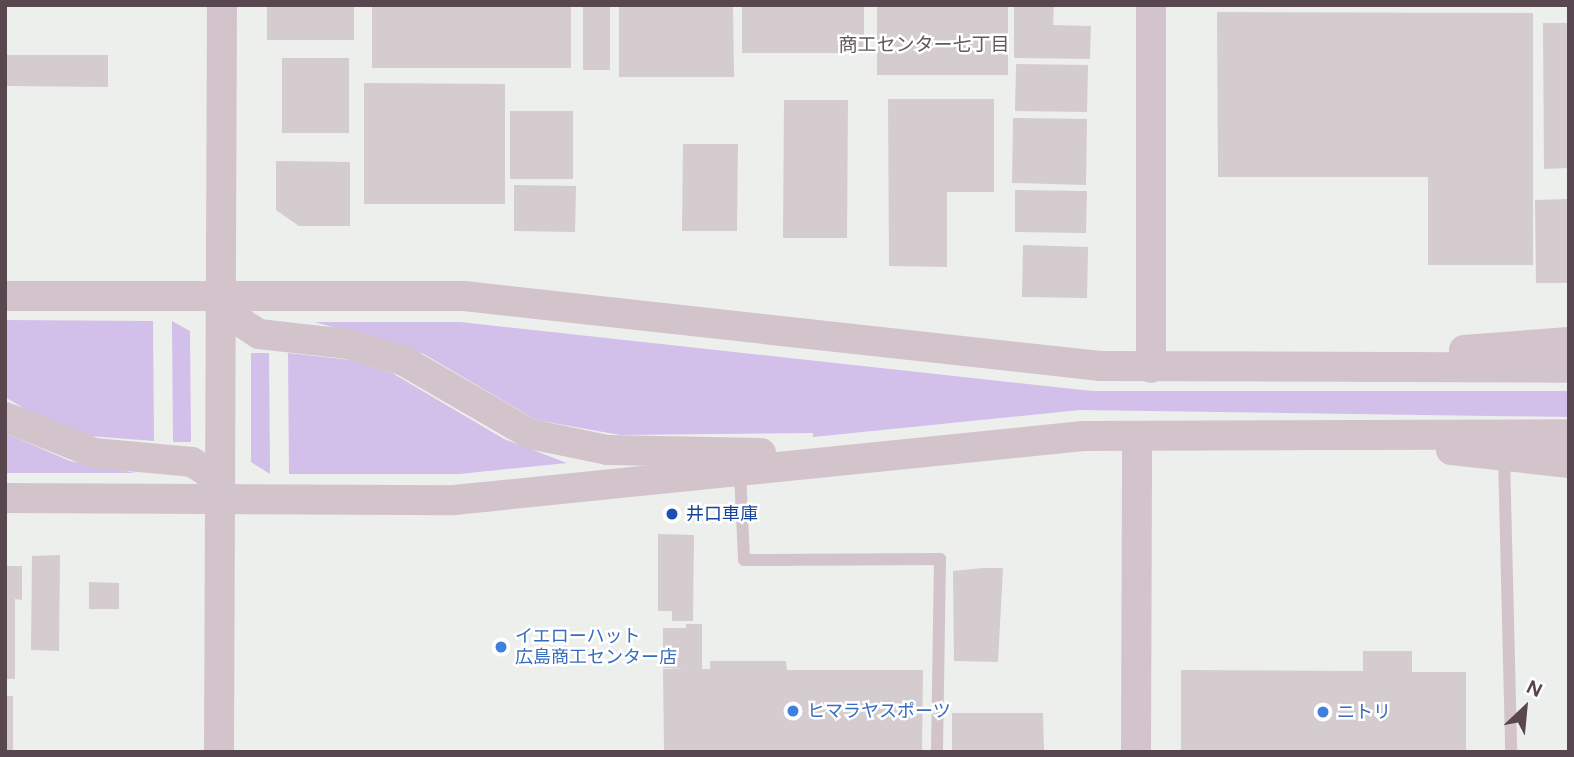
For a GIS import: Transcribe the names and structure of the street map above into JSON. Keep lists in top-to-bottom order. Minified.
{"districts":["商工センター七丁目"],"places":["井口車庫","イエローハット 広島商工センター店","ヒマラヤスポーツ","ニトリ"],"north":"top right"}
